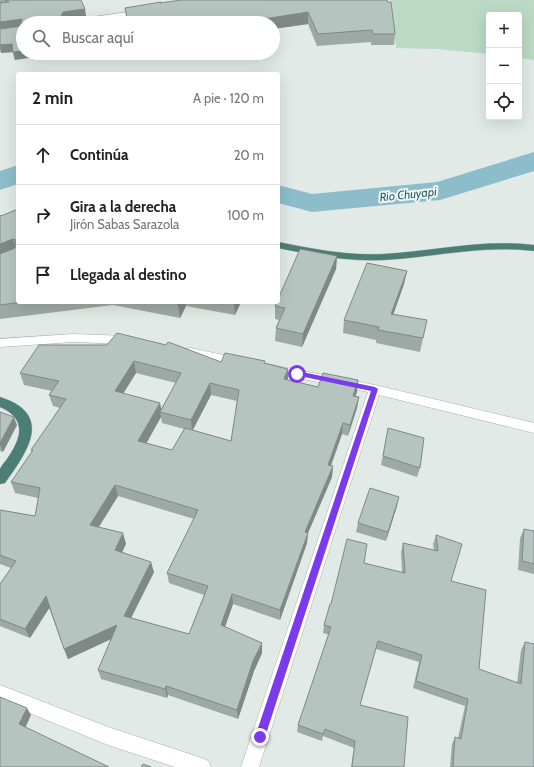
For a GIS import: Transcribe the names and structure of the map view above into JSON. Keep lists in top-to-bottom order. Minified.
{"water":["Rio Chuyapi"],"page":{"map_buttons":["+","−"],"search":"Buscar aquí","heading":["2 min","A pie · 120 m"],"list":[["Continúa","20 m"],["Gira a la derecha","Jirón Sabas Sarazola","100 m"],"Llegada al destino"]}}
